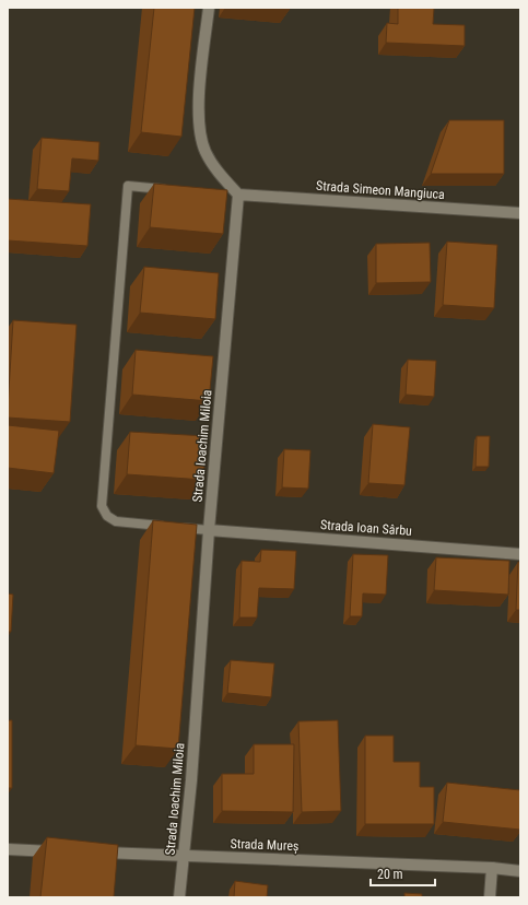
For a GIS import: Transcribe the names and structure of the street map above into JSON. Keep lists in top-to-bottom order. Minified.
{"streets":{"street":["Strada Simeon Mangiuca","Strada Ioachim Miloia","Strada Ioan Sârbu","Strada Mureș"]},"crossings":[["Strada Simeon Mangiuca","Strada Ioachim Miloia"],["Strada Ioachim Miloia","Strada Ioan Sârbu"],["Strada Ioachim Miloia","Strada Mureș"]],"scale_bar":"20 m"}
